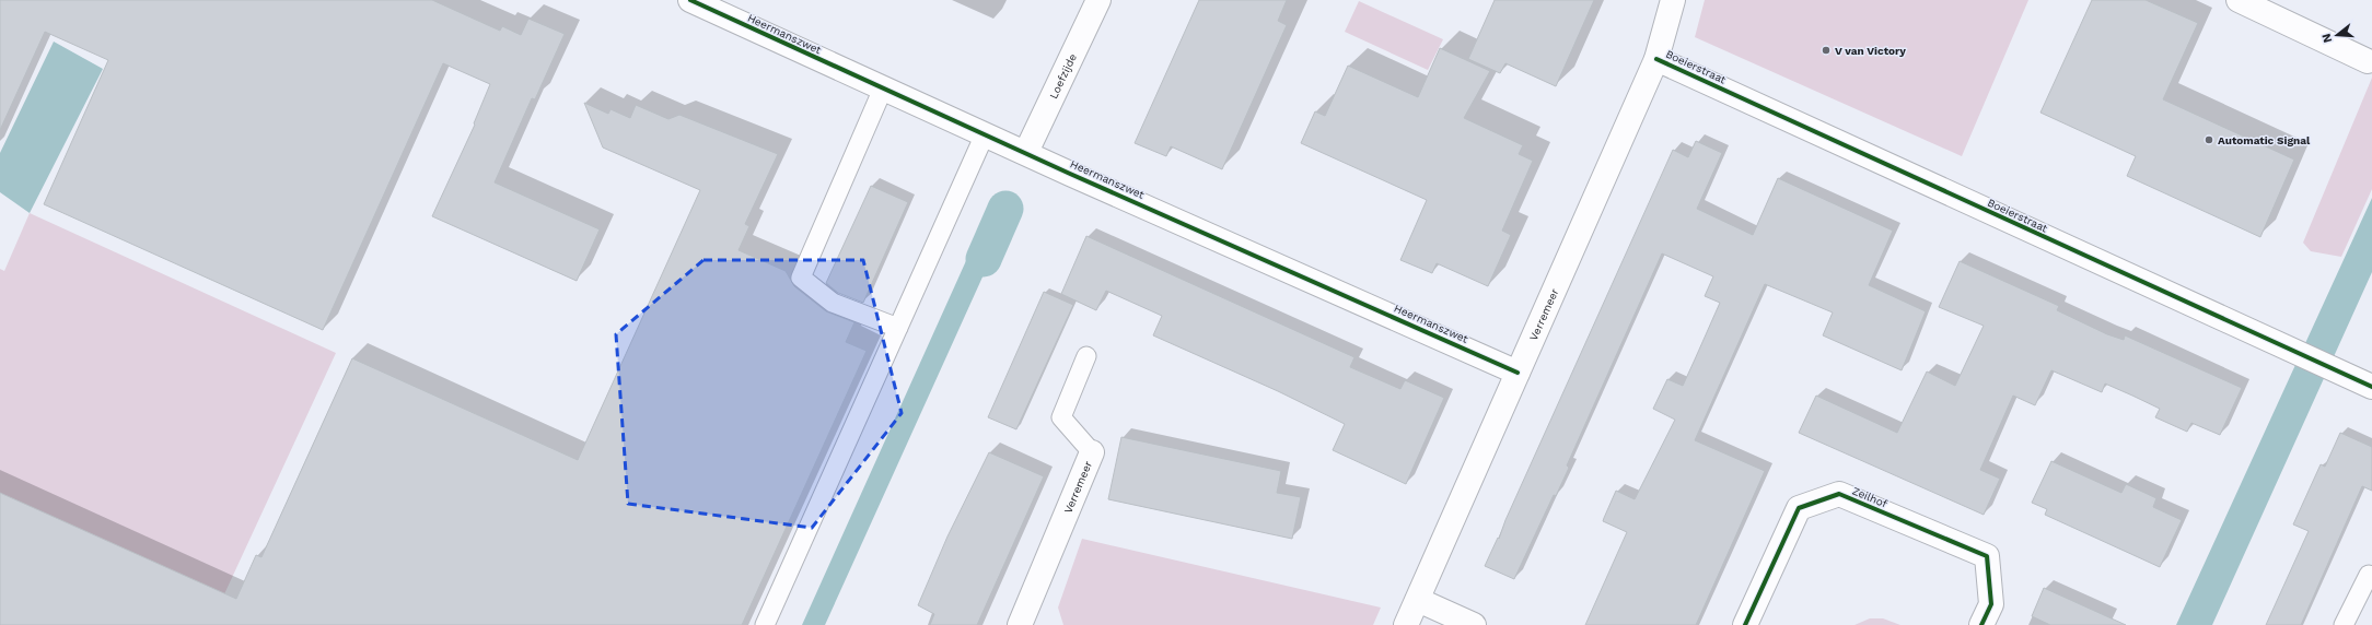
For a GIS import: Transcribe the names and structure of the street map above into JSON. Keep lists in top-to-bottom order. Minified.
{"streets":{"street":["Heermanszwet","Boeierstraat","Loefzijde","Verremeer","Zeilhof"]},"crossings":[["Heermanszwet","Loefzijde"],["Heermanszwet","Verremeer"],["Boeierstraat","Verremeer"]],"places":["V van Victory","Automatic Signal"],"north":"left"}
